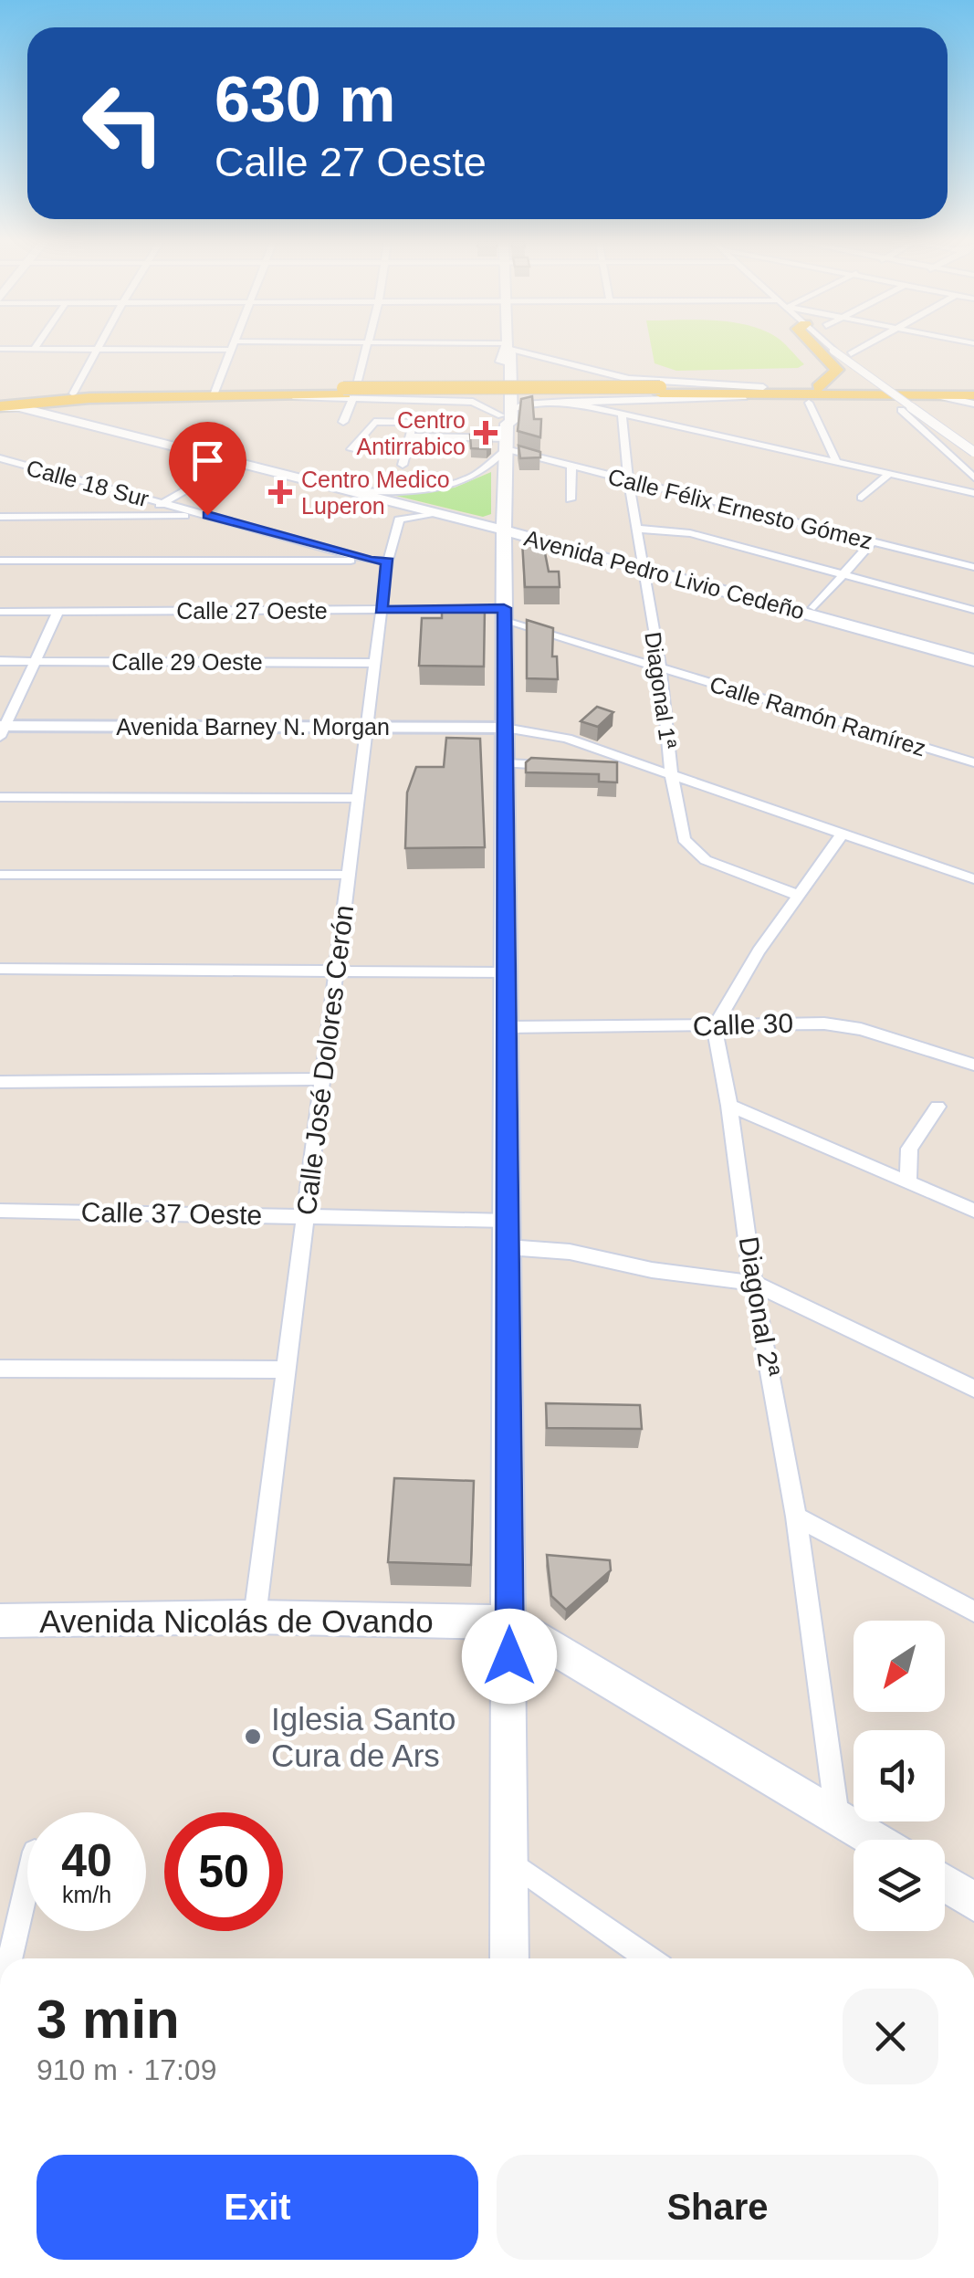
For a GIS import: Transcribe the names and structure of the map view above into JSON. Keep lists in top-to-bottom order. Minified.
{"streets":{"main road":["Avenida Pedro Livio Cedeño","Avenida Nicolás de Ovando"],"street":["Calle 18 Sur","Calle Félix Ernesto Gómez","Calle 27 Oeste","Calle 29 Oeste","Diagonal 1ª","Calle Ramón Ramírez","Avenida Barney N. Morgan","Calle 30","Calle José Dolores Cerón","Calle 37 Oeste","Diagonal 2ª"]},"crossings":[["Calle 18 Sur","Calle José Dolores Cerón"],["Calle Félix Ernesto Gómez","Avenida Pedro Livio Cedeño"],["Calle Félix Ernesto Gómez","Diagonal 1ª"],["Avenida Pedro Livio Cedeño","Diagonal 1ª"],["Avenida Pedro Livio Cedeño","Calle José Dolores Cerón"],["Calle 27 Oeste","Calle Ramón Ramírez"],["Calle 27 Oeste","Calle José Dolores Cerón"],["Calle 29 Oeste","Calle José Dolores Cerón"],["Diagonal 1ª","Calle Ramón Ramírez"],["Avenida Barney N. Morgan","Calle José Dolores Cerón"],["Calle 30","Diagonal 2ª"],["Calle José Dolores Cerón","Calle 37 Oeste"],["Calle José Dolores Cerón","Avenida Nicolás de Ovando"],["Diagonal 2ª","Avenida Nicolás de Ovando"]],"places":{"health":["Centro Antirrabico","Centro Medico Luperon"],"other":["Iglesia Santo Cura de Ars"]},"north":"bottom left","page":{"turn":["630 m","Calle 27 Oeste"],"speed":"40 km/h","limit":"50","heading":["3 min","910 m · 17:09"],"buttons":["Exit","Share"]}}
